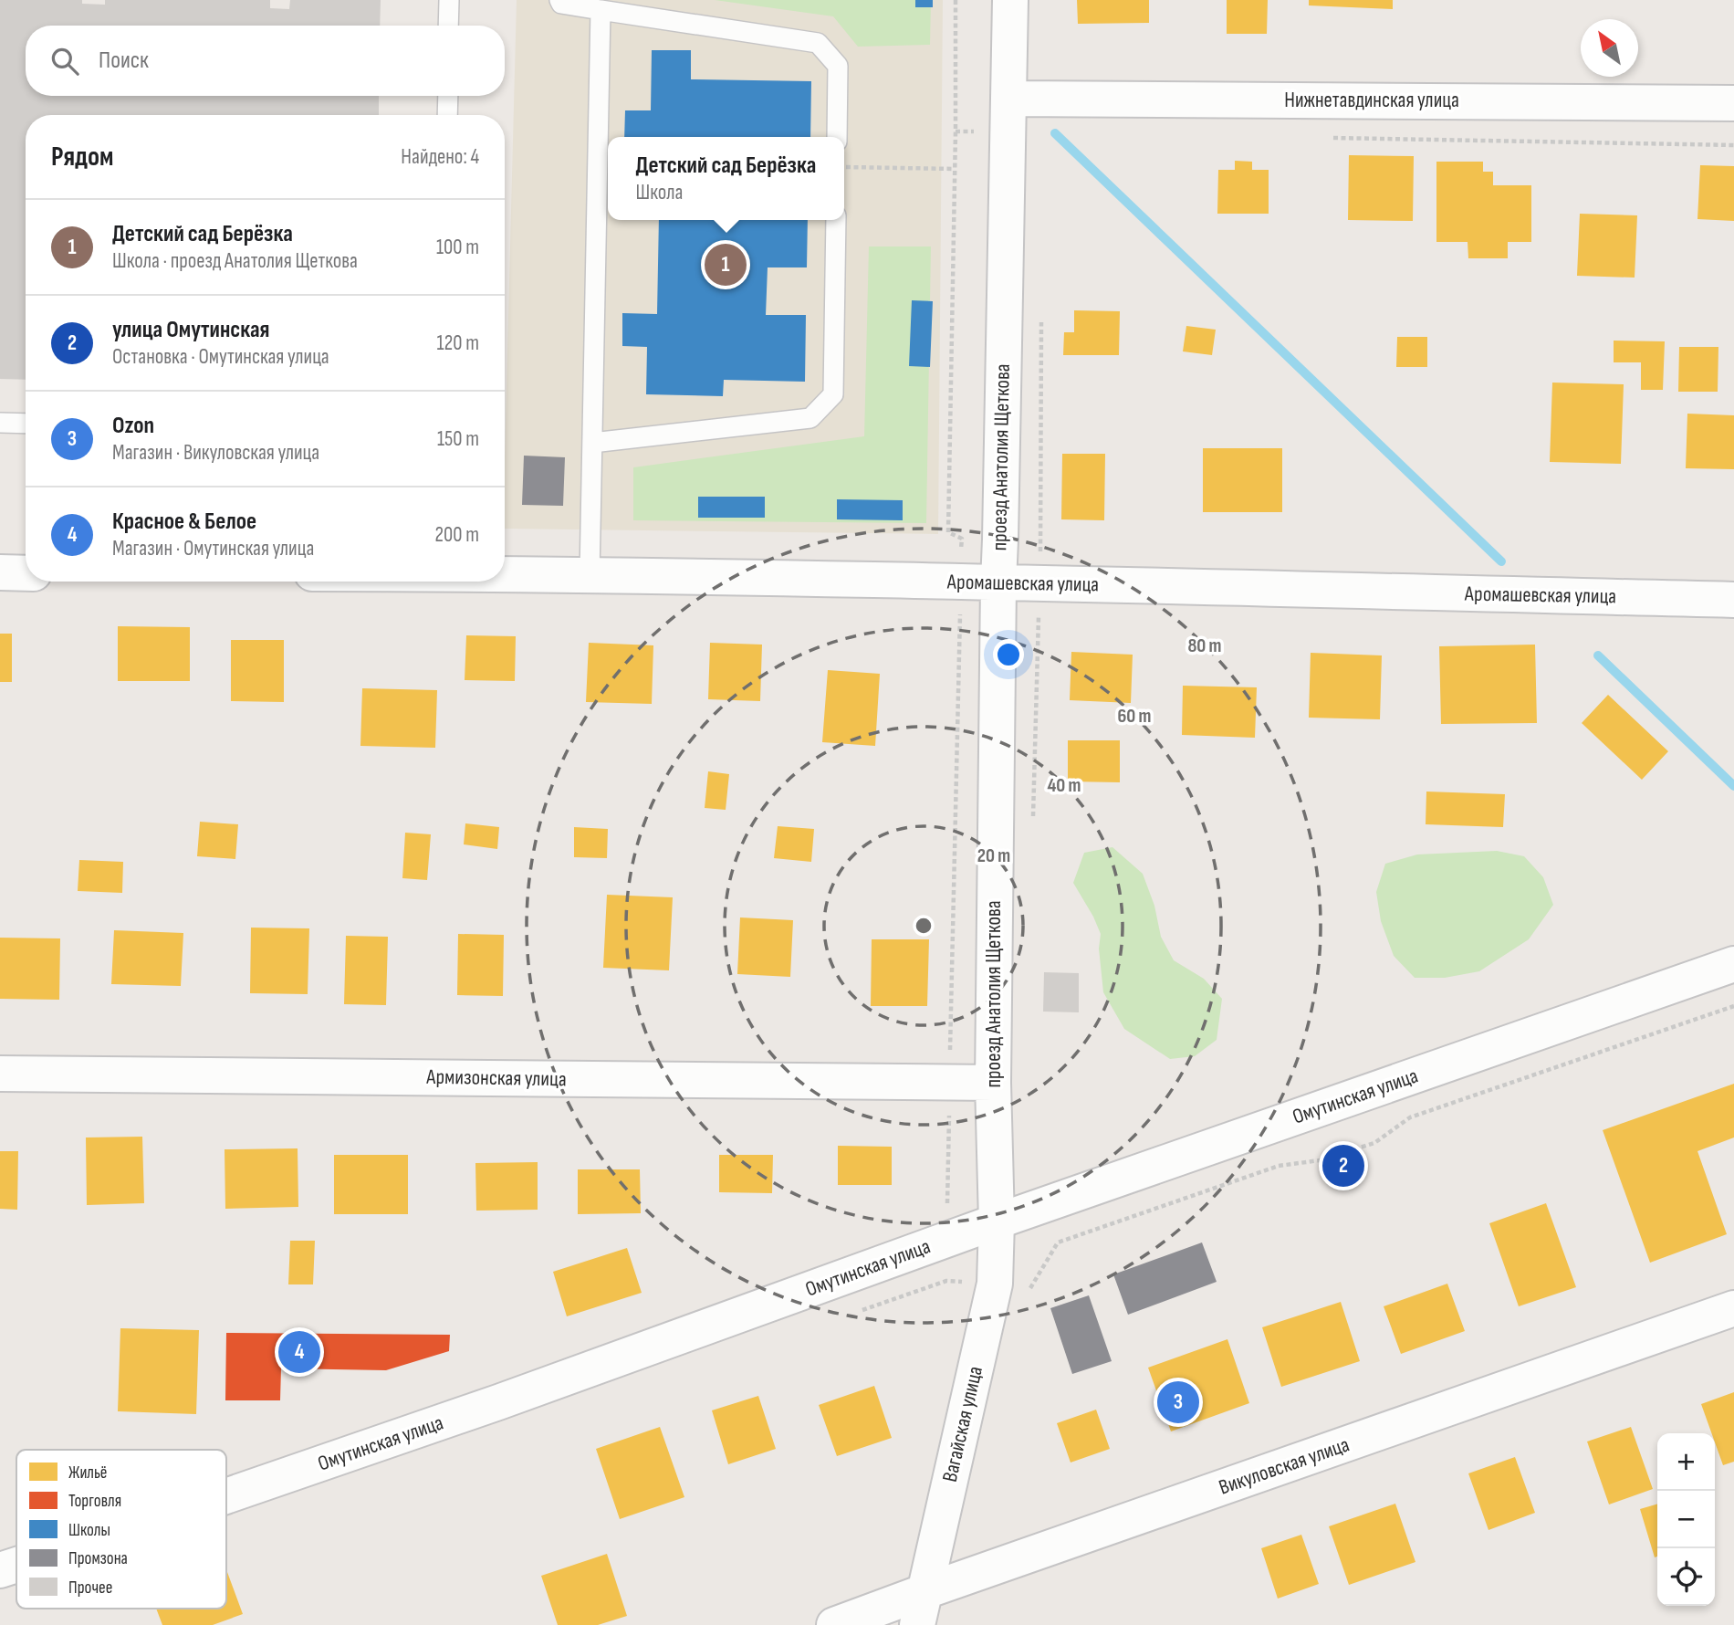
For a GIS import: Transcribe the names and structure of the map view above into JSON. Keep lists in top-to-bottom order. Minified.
{"streets":{"street":["Нижнетавдинская улица","проезд Анатолия Щеткова","Аромашевская улица","Армизонская улица","Омутинская улица","Вагайская улица","Викуловская улица"]},"crossings":[["Нижнетавдинская улица","проезд Анатолия Щеткова"],["проезд Анатолия Щеткова","Аромашевская улица"],["проезд Анатолия Щеткова","Армизонская улица"],["проезд Анатолия Щеткова","Омутинская улица"],["проезд Анатолия Щеткова","Вагайская улица"],["Омутинская улица","Вагайская улица"],["Вагайская улица","Викуловская улица"]],"legend":["Жильё","Торговля","Школы","Промзона","Прочее"],"north":"top left","page":{"search":"Поиск","heading":["Рядом","Найдено: 4"],"popup":["Детский сад Берёзка","Школа"],"list":[{"mark":"1","name":"Детский сад Берёзка","note":"Школа · проезд Анатолия Щеткова","value":"100 m"},{"mark":"2","name":"улица Омутинская","note":"Остановка · Омутинская улица","value":"120 m"},{"mark":"3","name":"Ozon","note":"Магазин · Викуловская улица","value":"150 m"},{"mark":"4","name":"Красное & Белое","note":"Магазин · Омутинская улица","value":"200 m"}],"pins":["1","2","4","3"],"map_buttons":["+","−"]},"rings":["80 m","60 m","40 m","20 m"]}
